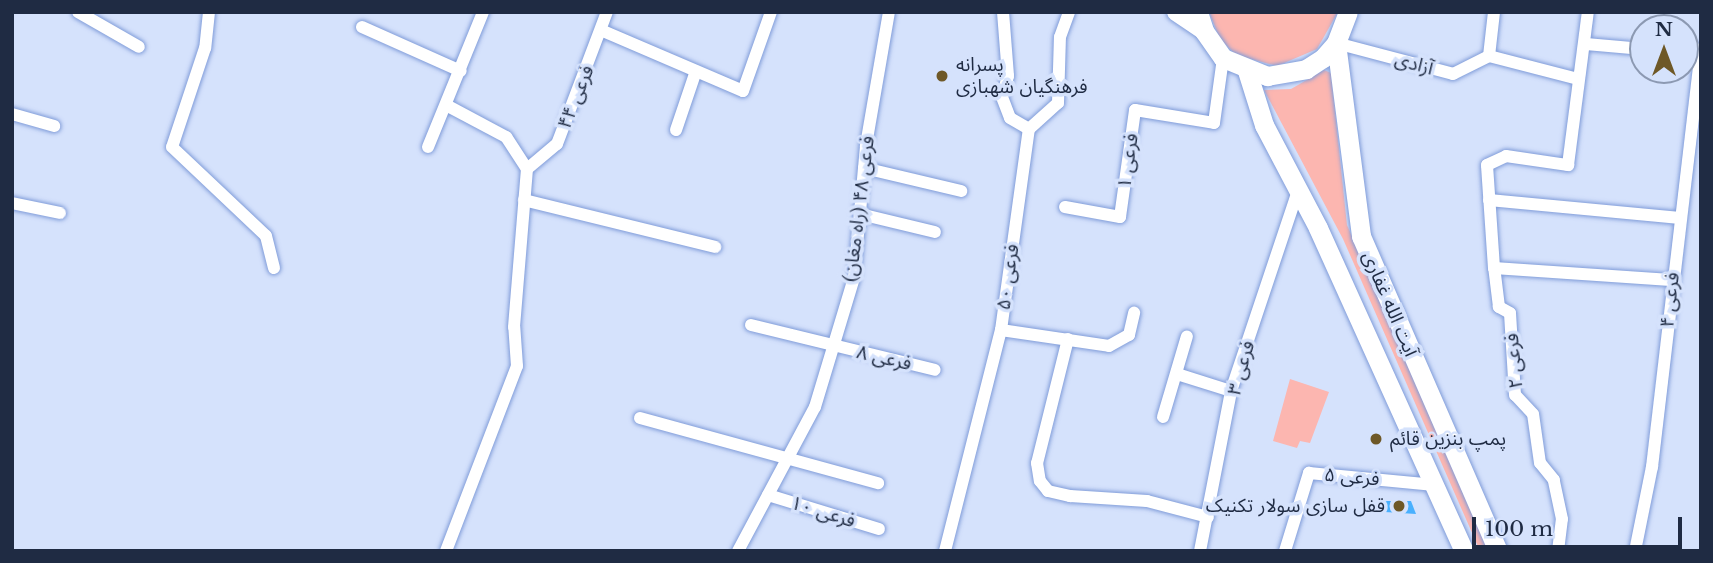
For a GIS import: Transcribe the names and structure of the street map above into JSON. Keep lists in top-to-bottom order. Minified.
{"streets":{"main road":["آیت الله غفاری"],"street":["آزادی","فرعی ۴۴","فرعی ۱","فرعی ۴۸ (راه مغان)","فرعی ۵۰","فرعی ۴","فرعی ۸","فرعی ۲","فرعی ۳","فرعی ۵","فرعی ۱۰"]},"crossings":[["آزادی","آیت الله غفاری"],["فرعی ۴۸ (راه مغان)","فرعی ۸"],["فرعی ۴۸ (راه مغان)","فرعی ۱۰"],["آیت الله غفاری","فرعی ۳"],["آیت الله غفاری","فرعی ۵"]],"places":["پسرانه فرهنگیان شهبازی","پمپ بنزین قائم","قفل سازی سولار تکنیک"],"scale_bar":"100 m","north":"top"}
